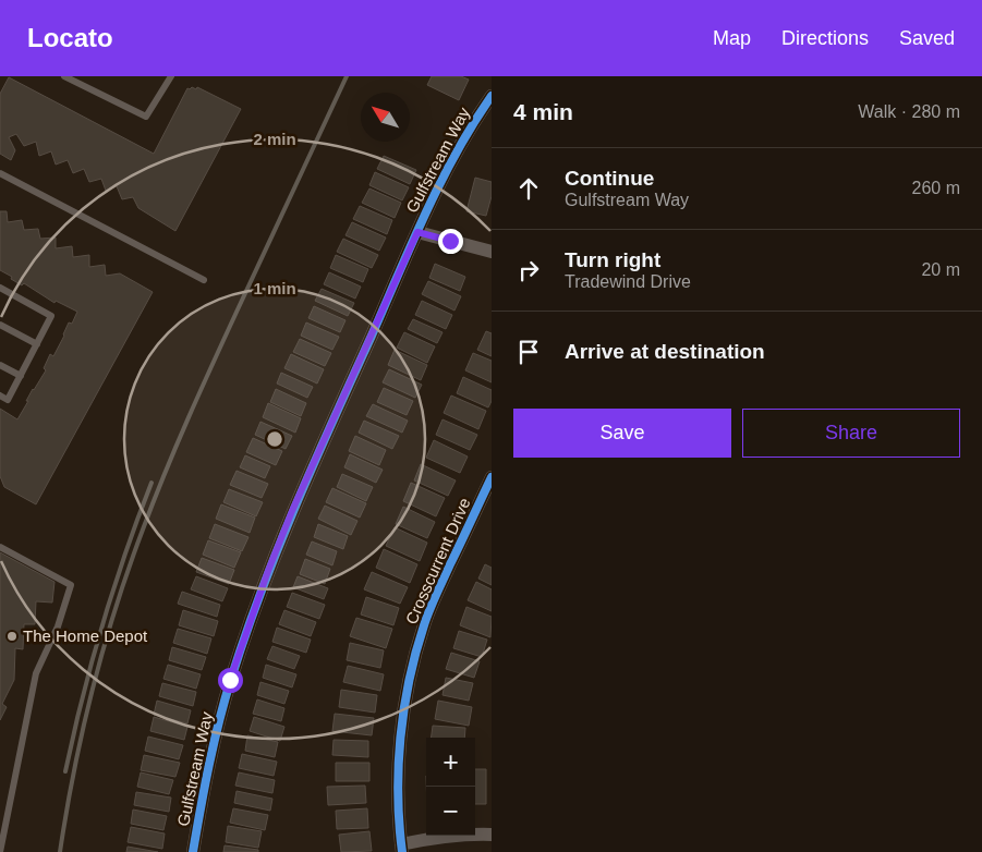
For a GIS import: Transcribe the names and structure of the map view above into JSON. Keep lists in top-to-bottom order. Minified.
{"streets":{"street":["Gulfstream Way","Crosscurrent Drive"]},"places":["The Home Depot"],"north":"top left","page":{"header":"Locato","nav":["Map","Directions","Saved"],"heading":["4 min","Walk · 280 m"],"list":[["Continue","Gulfstream Way","260 m"],["Turn right","Tradewind Drive","20 m"],"Arrive at destination"],"buttons":["Save","Share"],"map_buttons":["+","−"]},"rings":["2 min","1 min"]}
